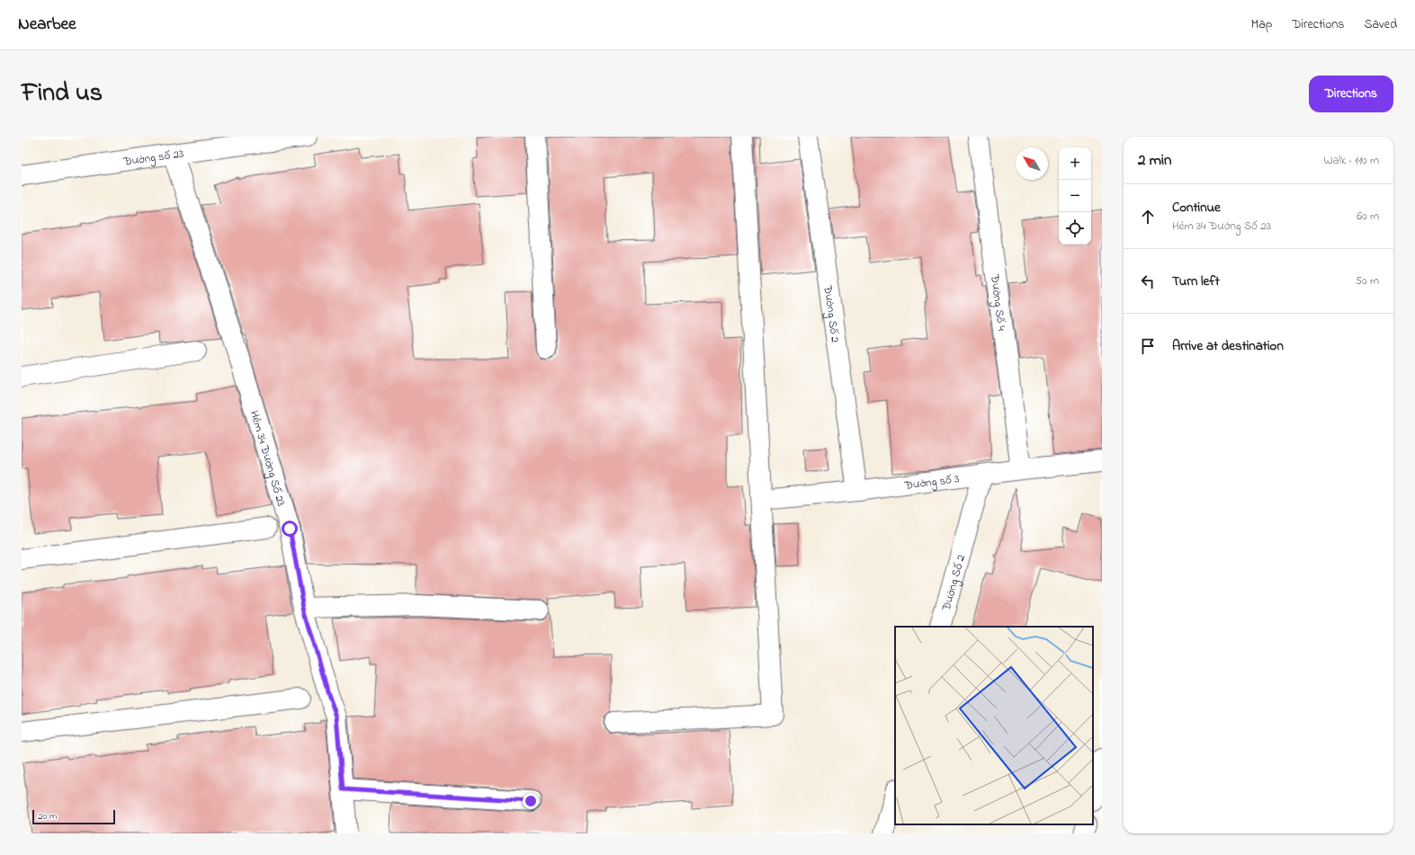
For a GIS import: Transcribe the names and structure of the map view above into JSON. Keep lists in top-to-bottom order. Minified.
{"streets":{"street":["Đường số 23","Đường Số 4","Đường Số 2","Hẻm 34 Đường Số 23","Đường số 3"]},"crossings":[["Đường số 23","Hẻm 34 Đường Số 23"],["Đường Số 4","Đường số 3"],["Đường Số 2","Đường số 3"]],"scale_bar":"20 m","north":"top left","page":{"header":"Nearbee","nav":["Map","Directions","Saved"],"title":"Find us","buttons":"Directions","heading":["2 min","Walk · 110 m"],"map_buttons":["+","−"],"list":[["Continue","Hẻm 34 Đường Số 23","60 m"],["Turn left","50 m"],"Arrive at destination"],"scale":"20 m"}}
